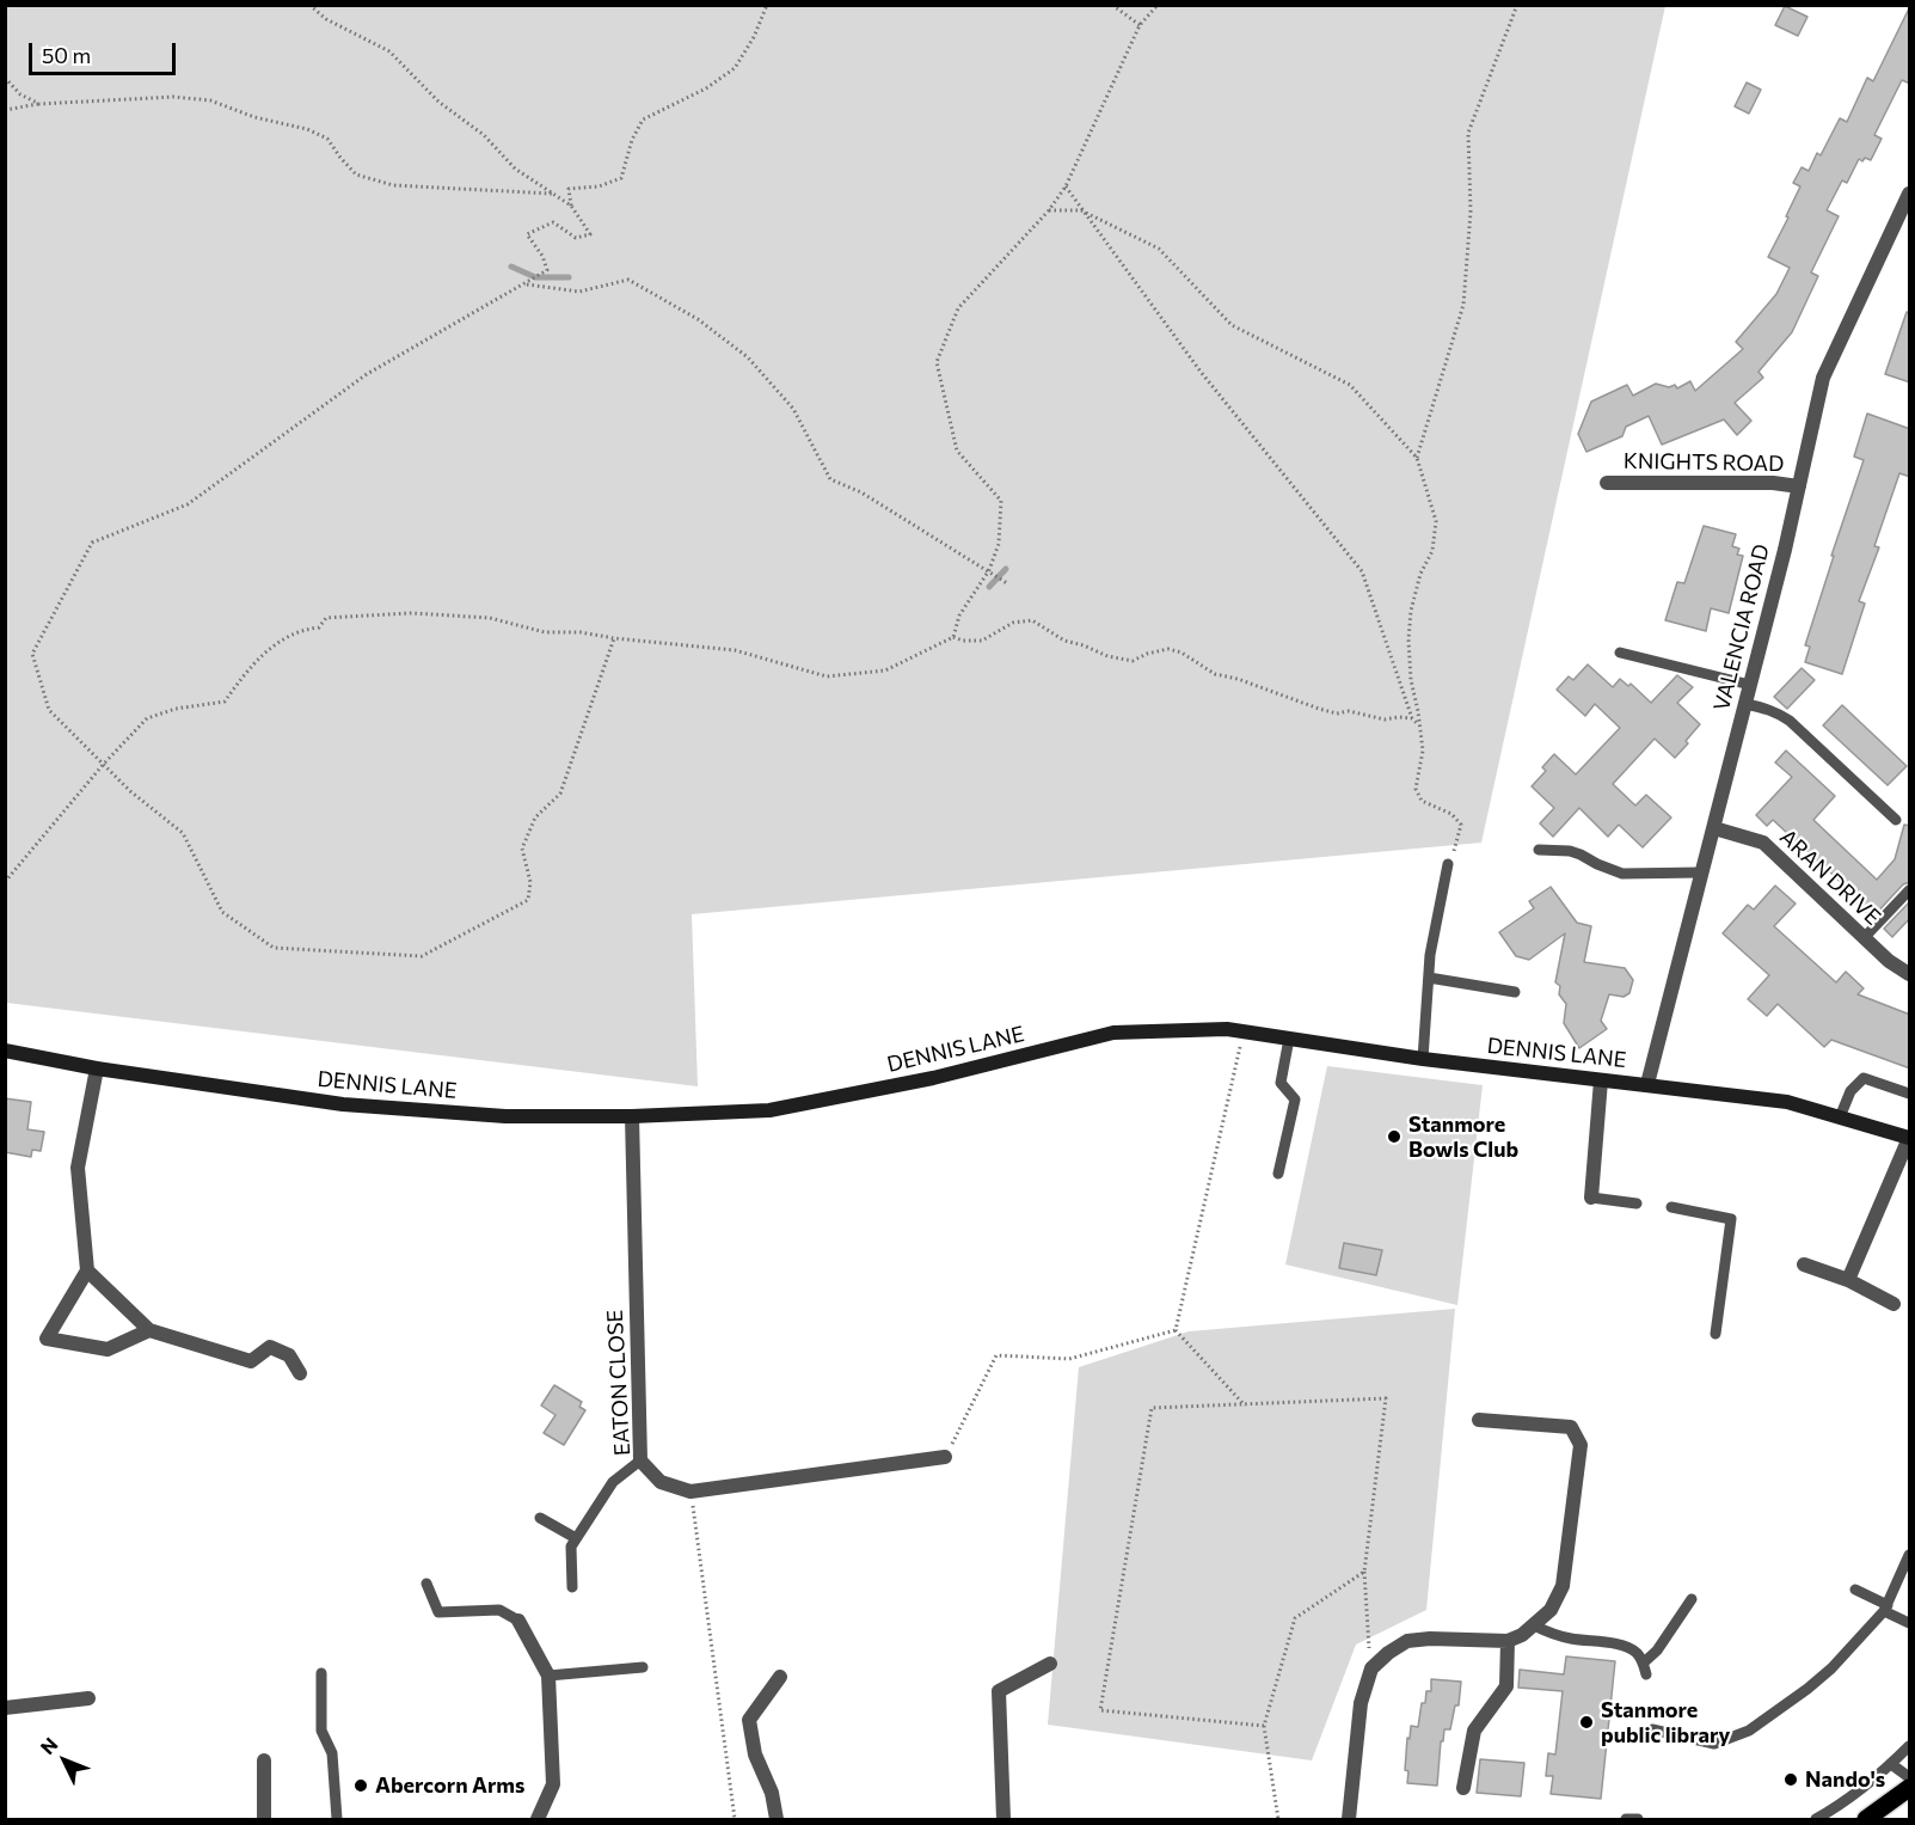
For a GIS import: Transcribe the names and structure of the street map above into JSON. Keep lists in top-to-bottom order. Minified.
{"streets":{"street":["KNIGHTS ROAD","VALENCIA ROAD","ARAN DRIVE","DENNIS LANE","EATON CLOSE"]},"crossings":[["KNIGHTS ROAD","VALENCIA ROAD"],["VALENCIA ROAD","ARAN DRIVE"],["VALENCIA ROAD","DENNIS LANE"],["DENNIS LANE","EATON CLOSE"]],"places":["Stanmore Bowls Club","Stanmore public library","Nando's","Abercorn Arms"],"scale_bar":"50 m","north":"top left"}
